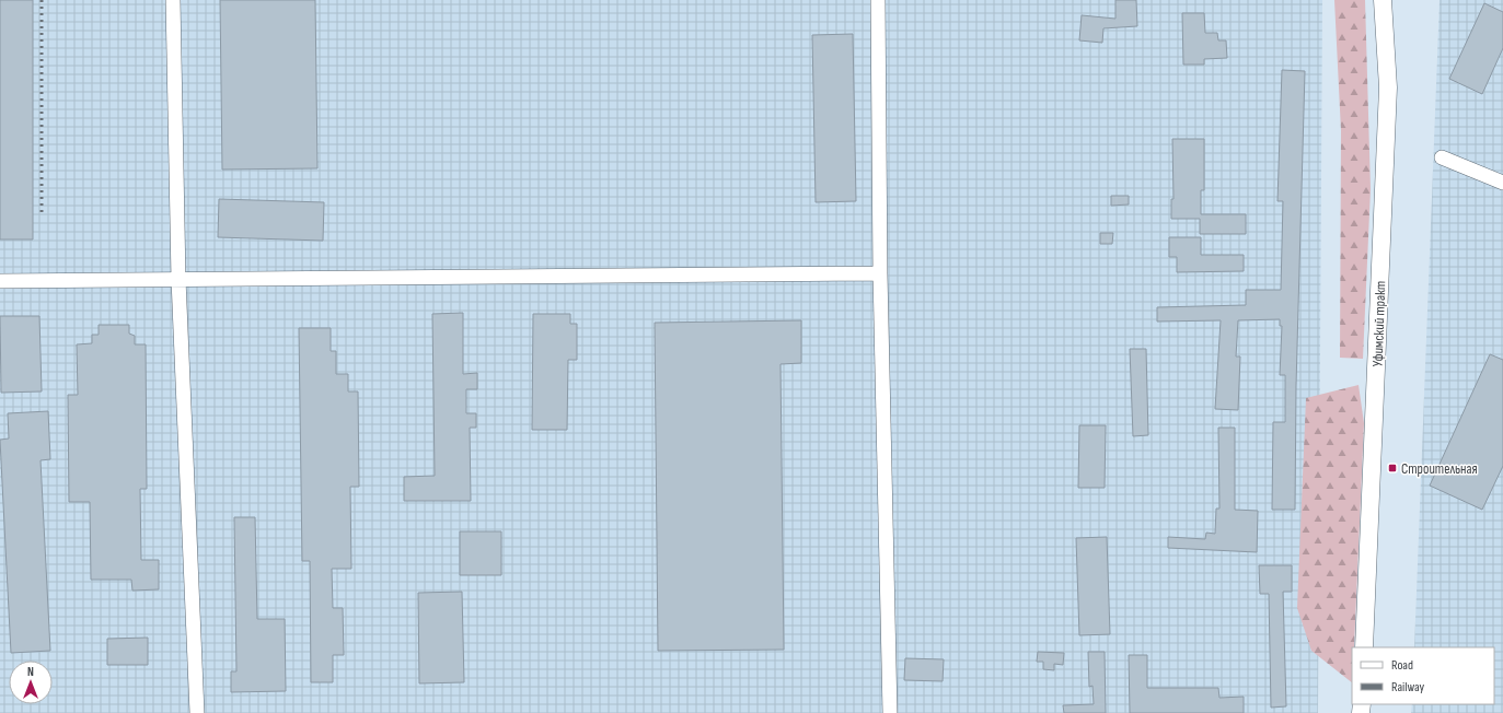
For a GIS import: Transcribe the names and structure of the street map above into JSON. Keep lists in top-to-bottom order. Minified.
{"streets":{"main road":["Уфимский тракт"]},"places":{"transit":["Строительная"]},"legend":["Road","Railway"],"north":"top"}
